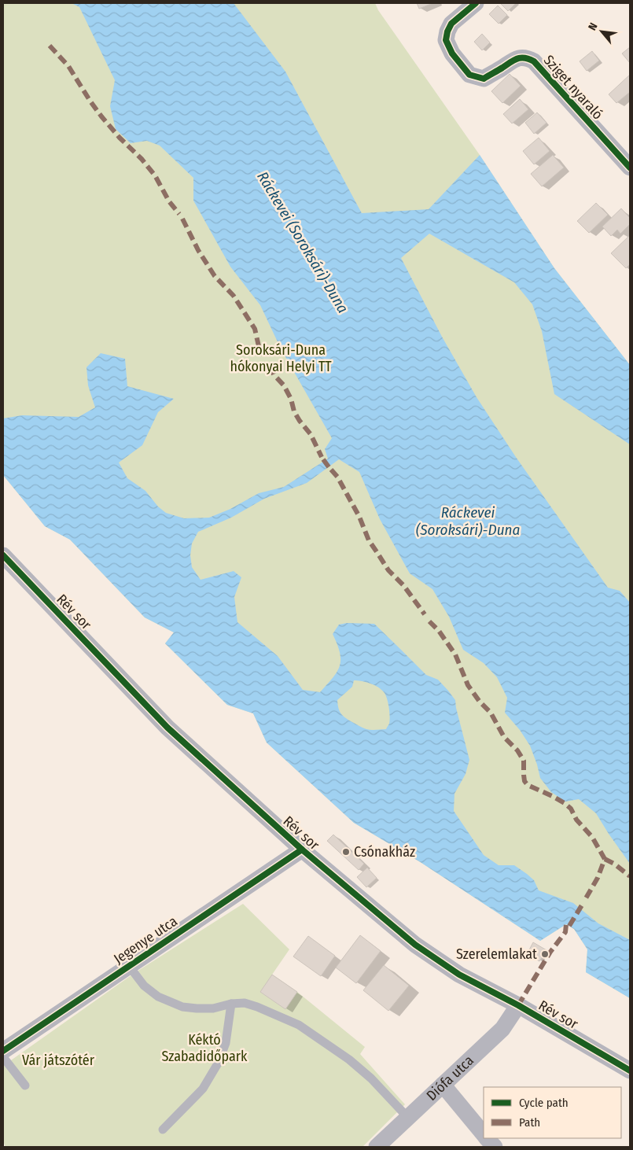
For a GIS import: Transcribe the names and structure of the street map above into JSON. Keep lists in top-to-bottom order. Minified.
{"streets":{"street":["Sziget nyaraló","Rév sor","Jegenye utca","Diófa utca"]},"crossings":[["Rév sor","Jegenye utca"],["Rév sor","Diófa utca"]],"water":["Ráckevei (Soroksári)-Duna"],"parks":["Soroksári-Duna hókonyai Helyi TT","Kéktó Szabadidőpark","Vár játszótér"],"places":["Csónakház","Szerelemlakat"],"legend":["Cycle path","Path"],"north":"top left"}
